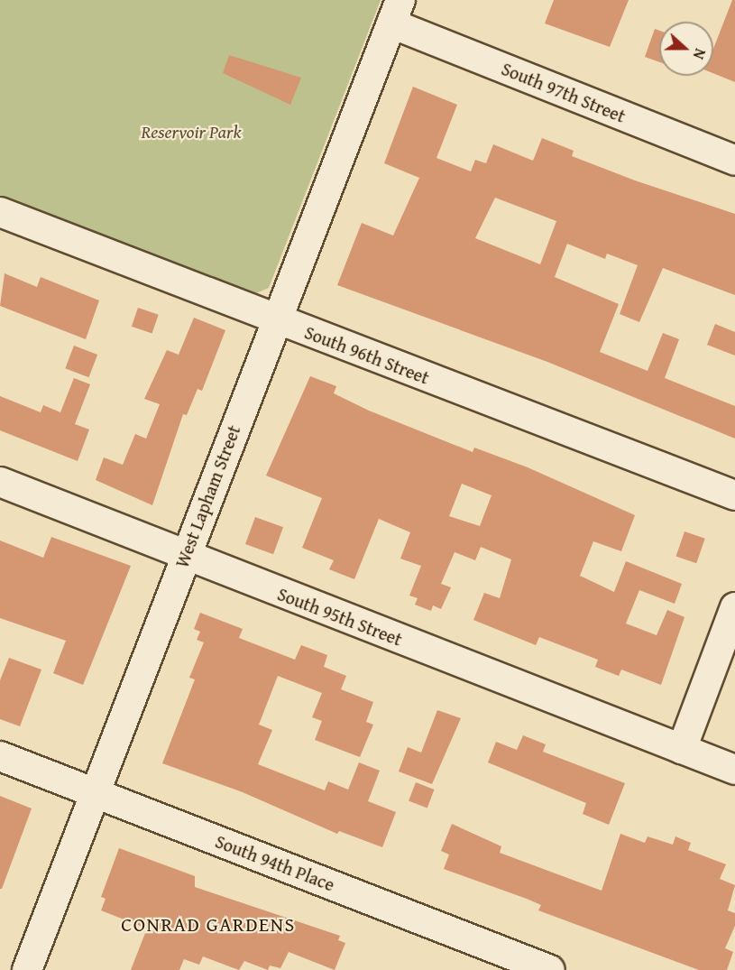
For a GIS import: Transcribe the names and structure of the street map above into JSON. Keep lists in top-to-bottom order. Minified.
{"streets":{"street":["South 97th Street","South 96th Street","West Lapham Street","South 95th Street","South 94th Place"]},"crossings":[["South 97th Street","West Lapham Street"],["South 96th Street","West Lapham Street"],["West Lapham Street","South 95th Street"],["West Lapham Street","South 94th Place"]],"districts":["CONRAD GARDENS"],"parks":["Reservoir Park"],"north":"right"}
